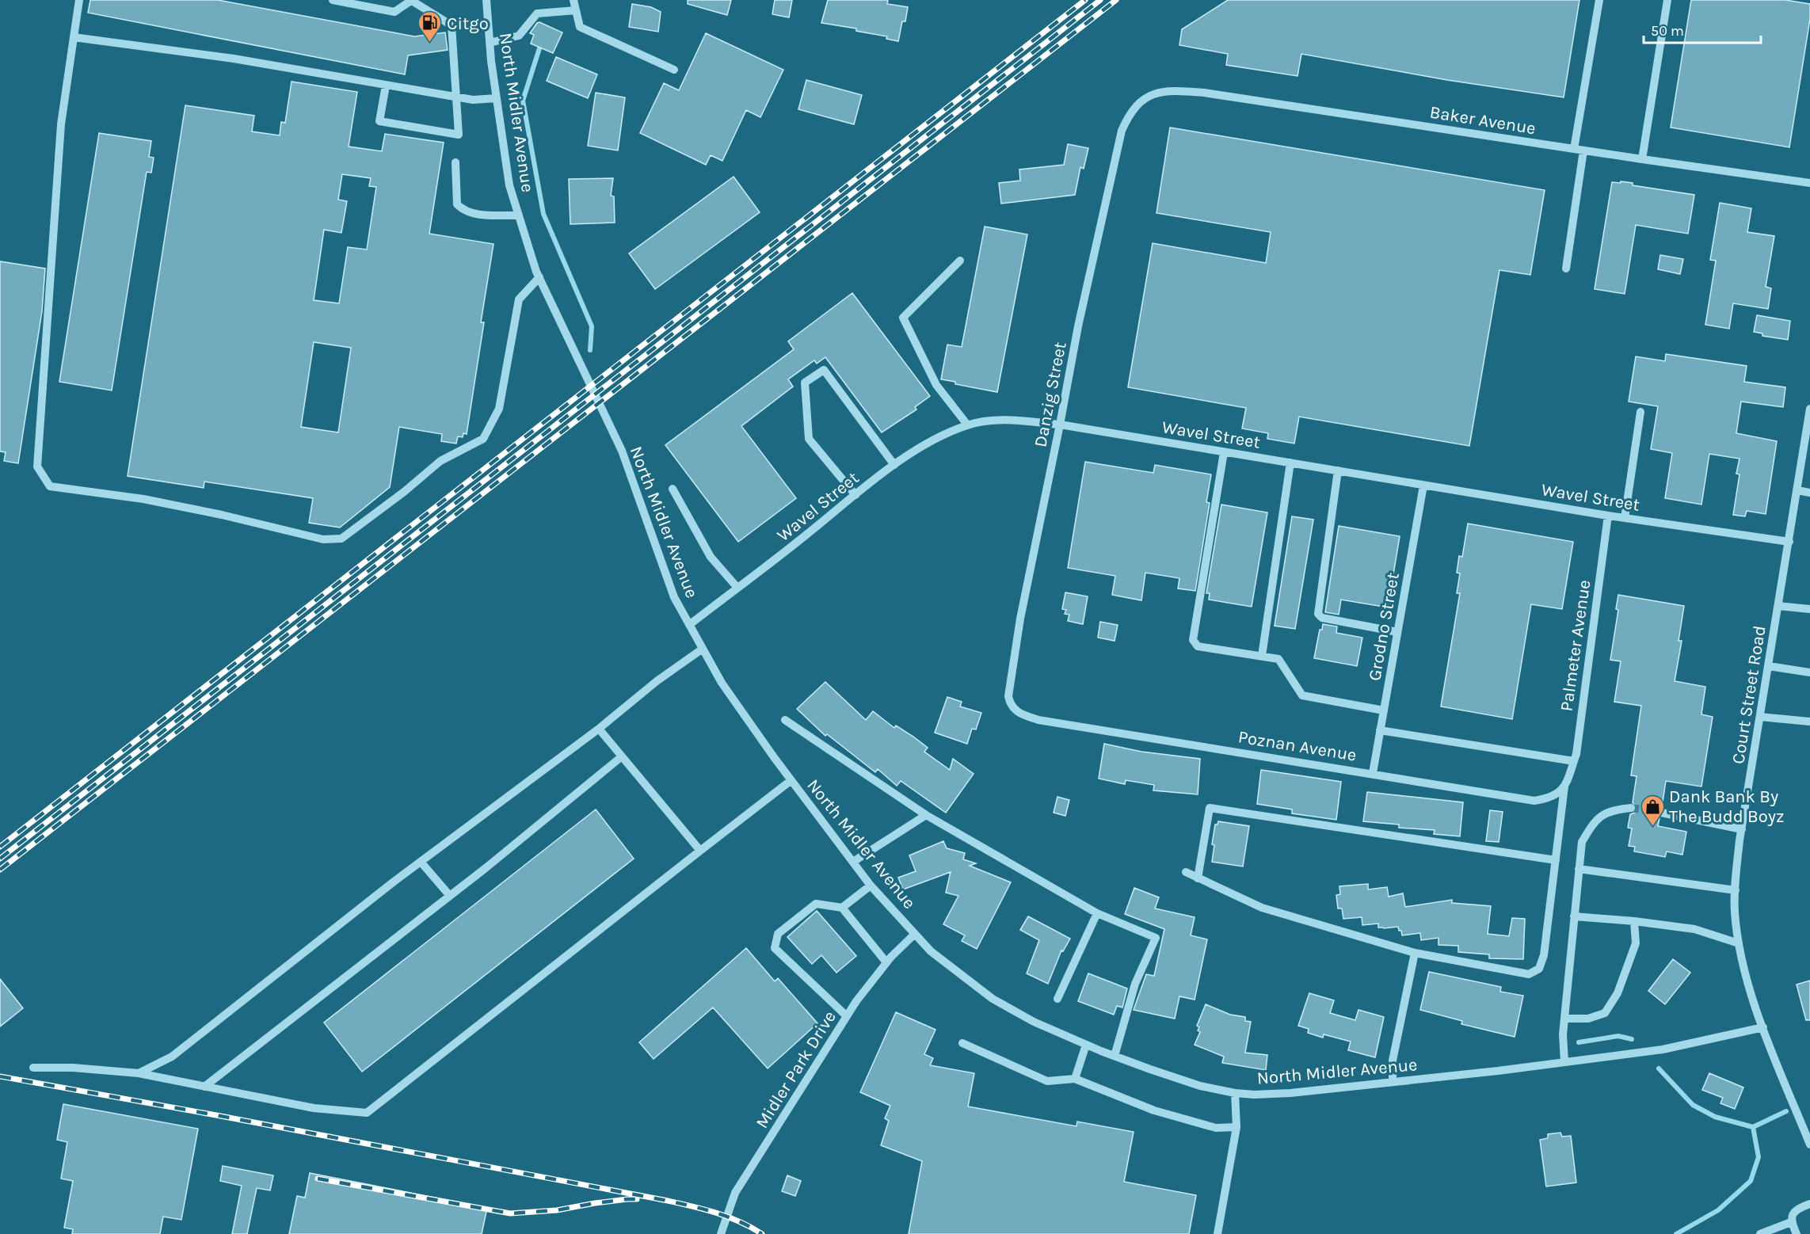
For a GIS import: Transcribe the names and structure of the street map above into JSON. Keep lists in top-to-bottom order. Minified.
{"streets":{"street":["North Midler Avenue","Baker Avenue","Danzig Street","Wavel Street","Grodno Street","Palmeter Avenue","Court Street Road","Poznan Avenue","Midler Park Drive"]},"crossings":[["North Midler Avenue","Wavel Street"],["North Midler Avenue","Court Street Road"],["North Midler Avenue","Midler Park Drive"],["Baker Avenue","Danzig Street"],["Danzig Street","Wavel Street"],["Danzig Street","Poznan Avenue"],["Wavel Street","Grodno Street"],["Wavel Street","Palmeter Avenue"],["Wavel Street","Court Street Road"],["Grodno Street","Poznan Avenue"],["Palmeter Avenue","Poznan Avenue"]],"places":{"fuel station":["Citgo"],"shop":["Dank Bank By The Budd Boyz"]},"scale_bar":"50 m"}
